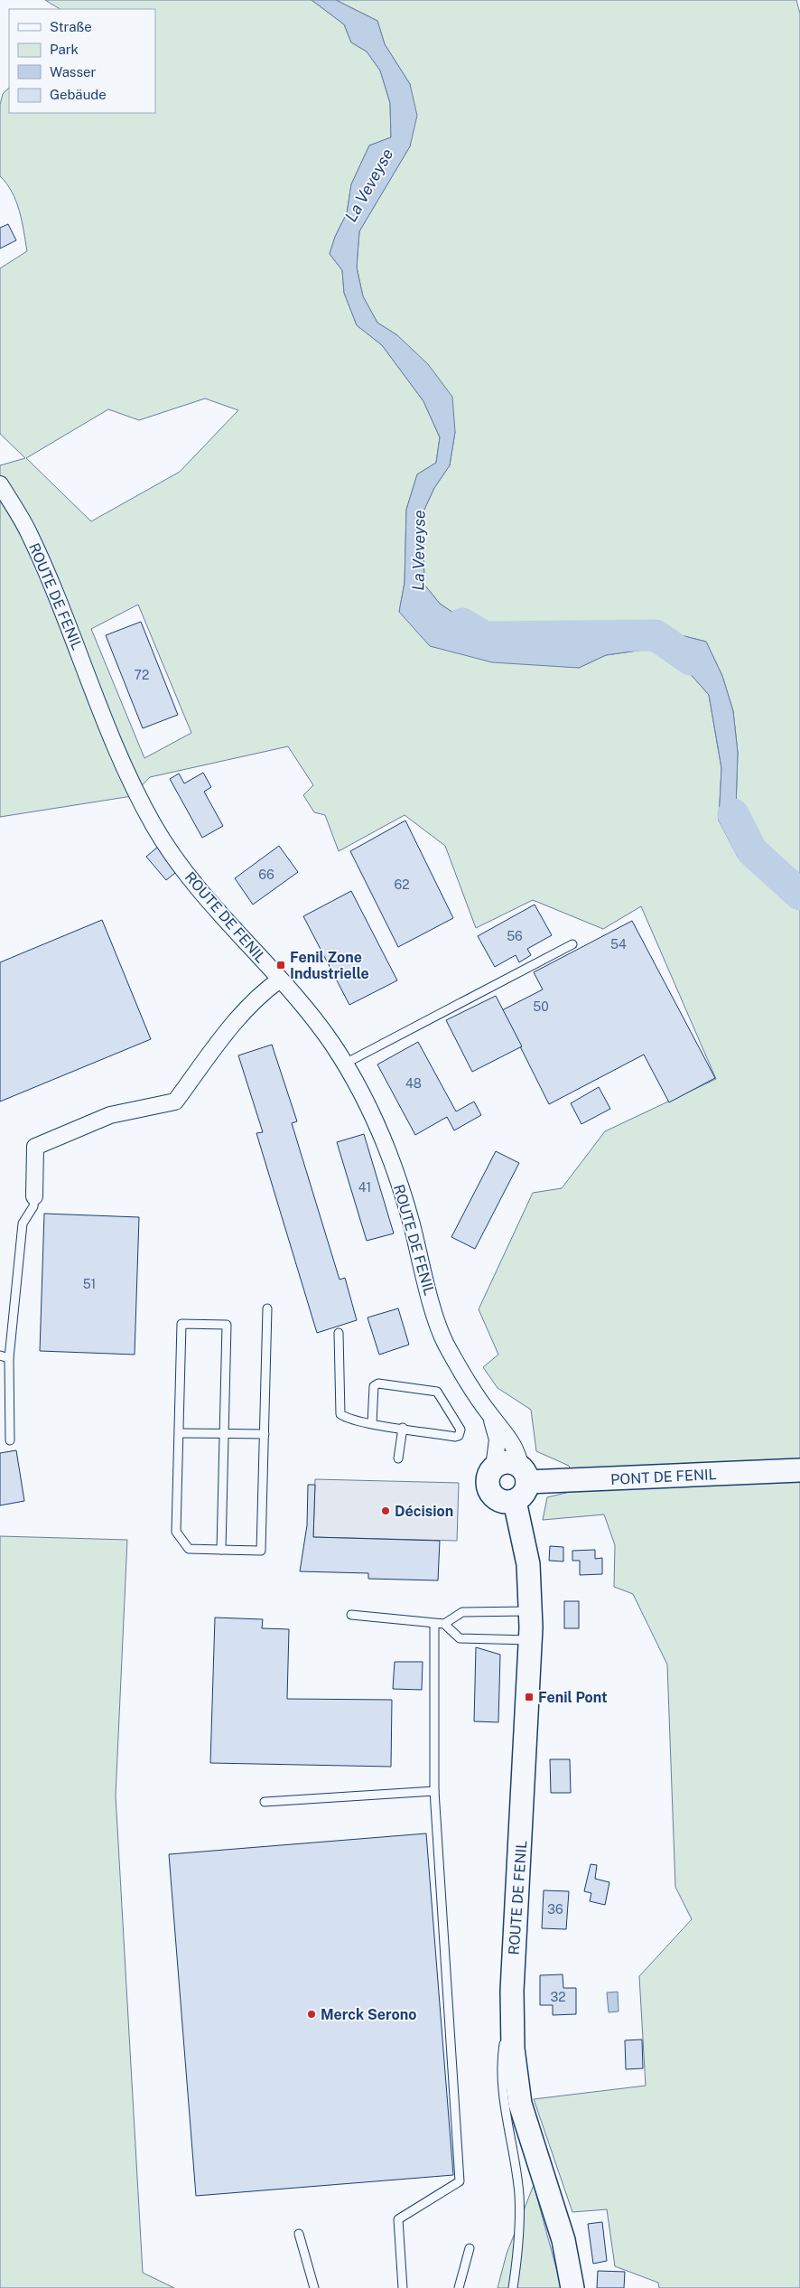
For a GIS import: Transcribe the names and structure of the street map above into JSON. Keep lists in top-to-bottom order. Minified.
{"streets":{"street":["ROUTE DE FENIL","PONT DE FENIL"]},"crossings":[["ROUTE DE FENIL","PONT DE FENIL"]],"water":["La Veveyse"],"places":{"transit":["Fenil Zone Industrielle","Fenil Pont"],"other":["Décision","Merck Serono"]},"house_numbers":["72","66","62","56","54","50","48","41","51","36","32"],"legend":["Straße","Park","Wasser","Gebäude"]}
